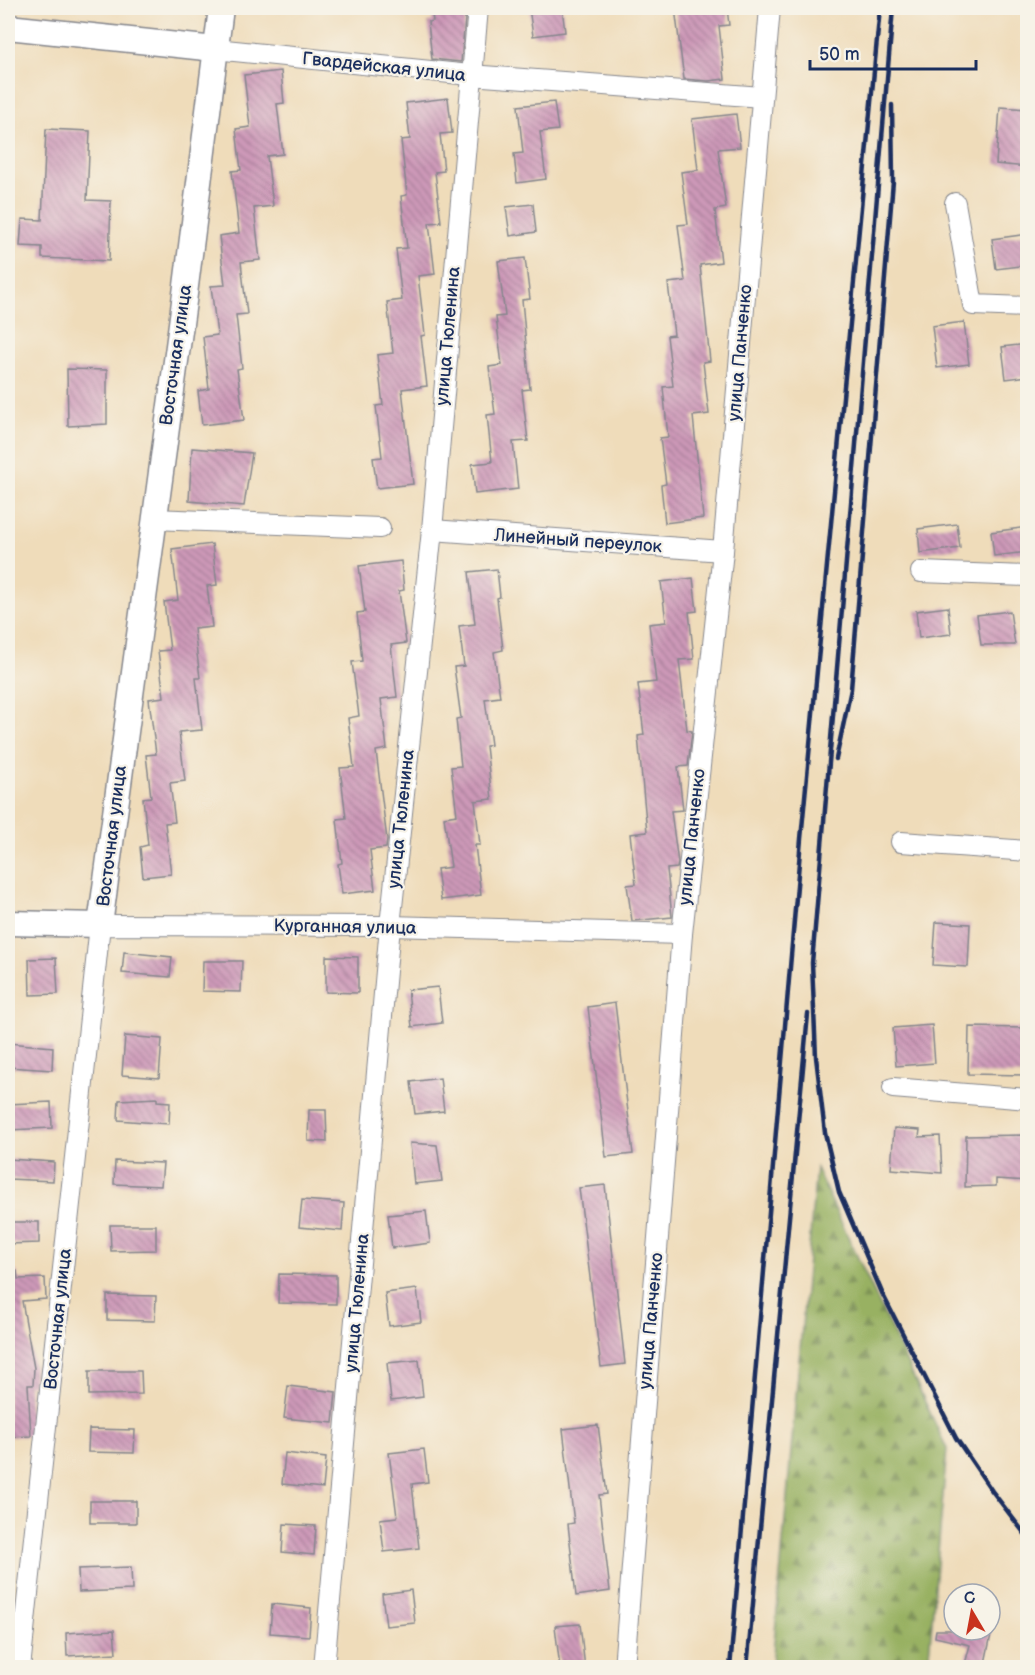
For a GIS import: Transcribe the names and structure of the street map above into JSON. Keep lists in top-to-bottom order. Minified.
{"streets":{"street":["Гвардейская улица","улица Тюленина","улица Панченко","Восточная улица","Линейный переулок","Курганная улица"]},"crossings":[["Гвардейская улица","улица Тюленина"],["Гвардейская улица","улица Панченко"],["Гвардейская улица","Восточная улица"],["улица Тюленина","Линейный переулок"],["улица Тюленина","Курганная улица"],["улица Панченко","Линейный переулок"],["улица Панченко","Курганная улица"],["Восточная улица","Курганная улица"]],"scale_bar":"50 m","north":"top"}
